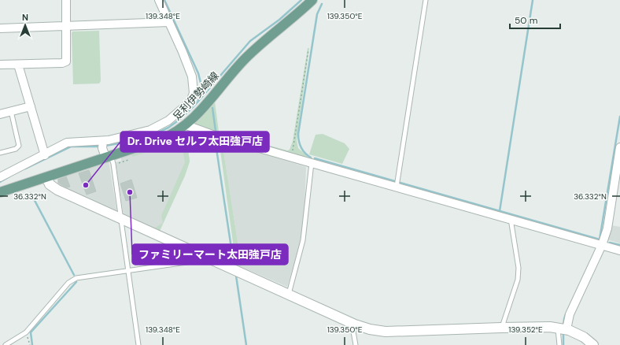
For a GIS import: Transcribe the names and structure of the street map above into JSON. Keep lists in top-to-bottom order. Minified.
{"streets":{"main road":["足利伊勢崎線"]},"places":["Dr. Drive セルフ太田強戸店","ファミリーマート太田強戸店"],"scale_bar":"50 m","north":"top","coordinates":["139.348°E","139.350°E","36.332°N","139.352°E"]}
